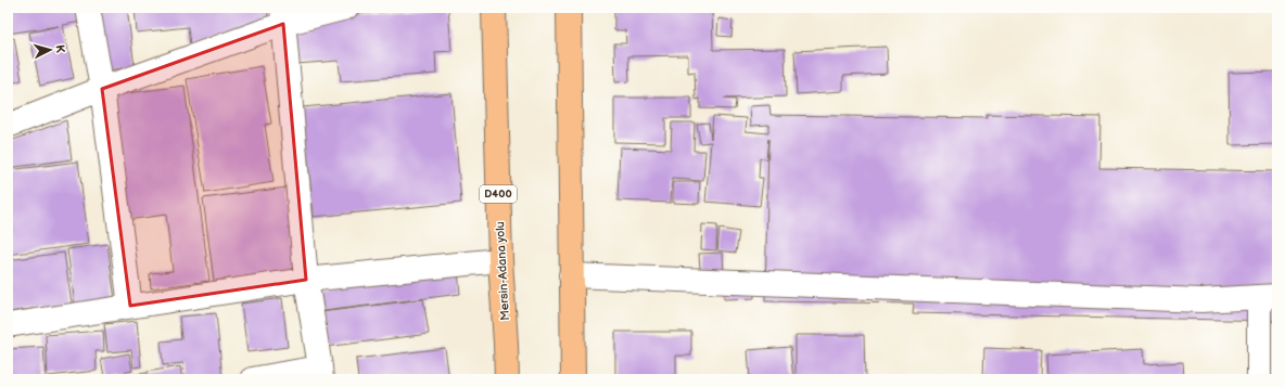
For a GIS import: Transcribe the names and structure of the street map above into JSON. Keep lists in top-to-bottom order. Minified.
{"streets":{"highway":["D400","Mersin-Adana yolu"]},"north":"right"}
